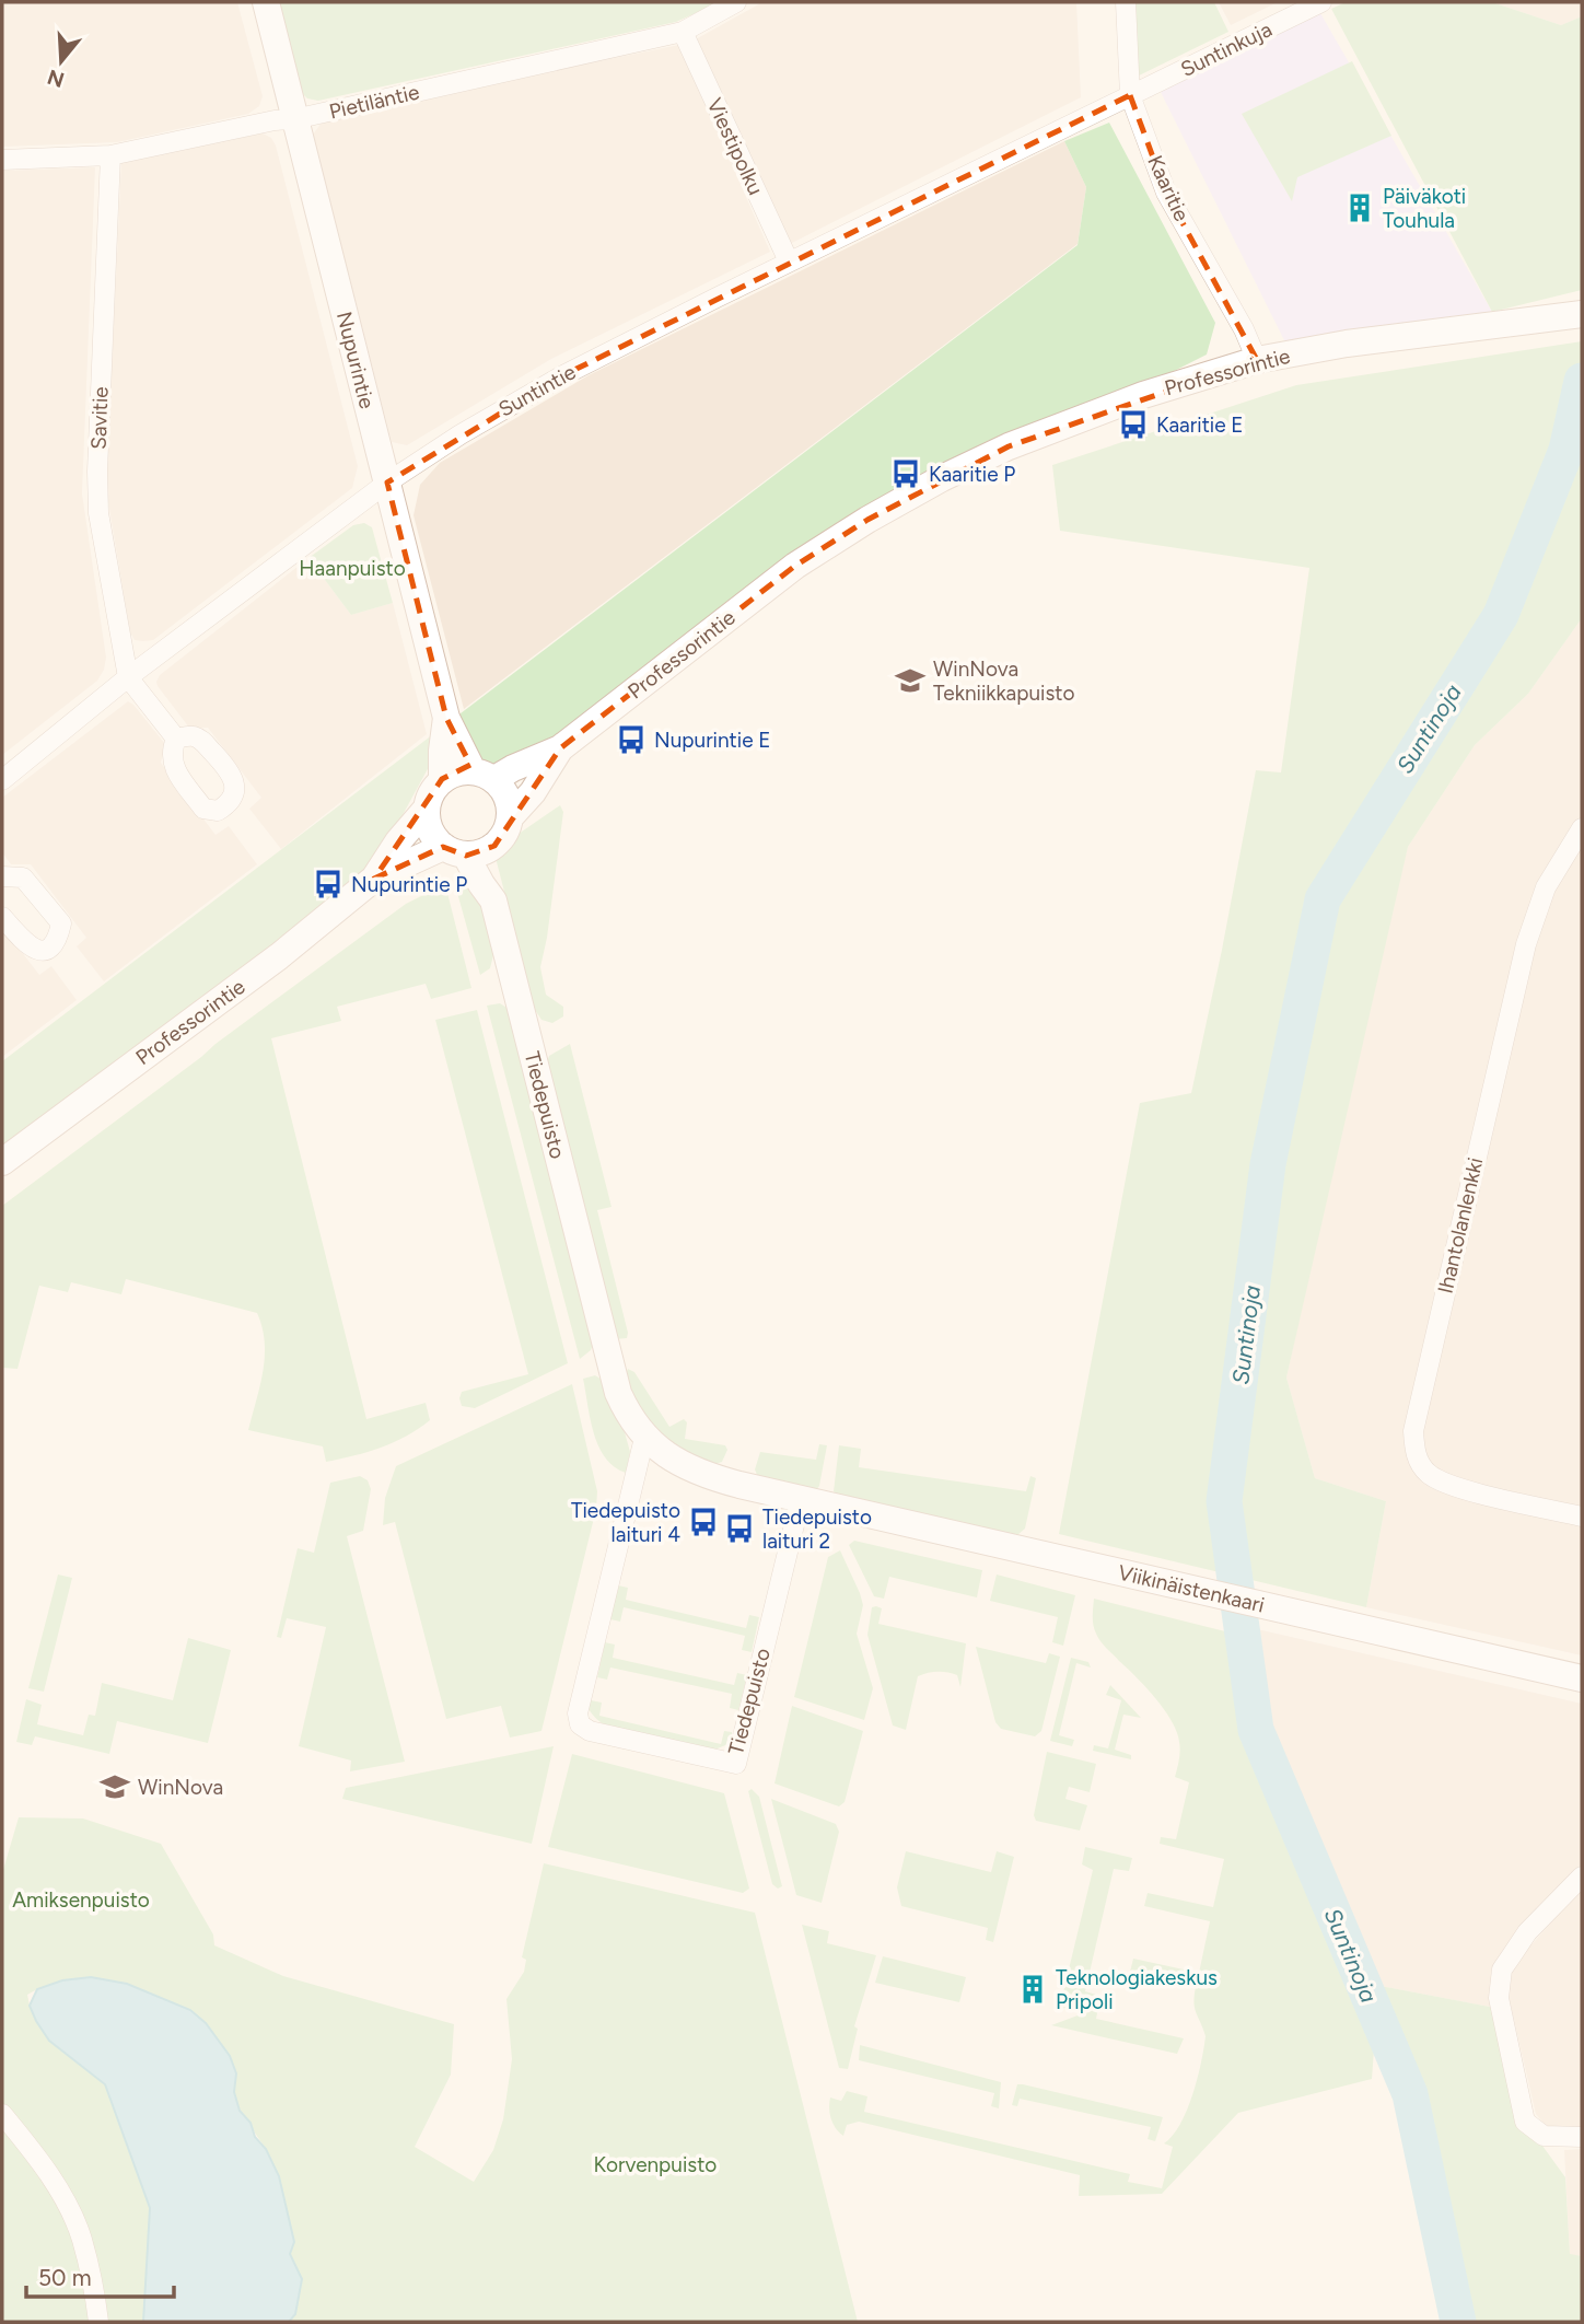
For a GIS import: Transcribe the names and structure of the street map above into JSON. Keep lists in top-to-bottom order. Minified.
{"streets":{"street":["Suntinkuja","Pietiläntie","Viestipolku","Kaaritie","Nupurintie","Professorintie","Suntintie","Savitie","Tiedepuisto","Ihantolanlenkki","Viikinäistenkaari"]},"crossings":[["Suntinkuja","Kaaritie"],["Suntinkuja","Suntintie"],["Pietiläntie","Viestipolku"],["Pietiläntie","Nupurintie"],["Pietiläntie","Savitie"],["Viestipolku","Suntintie"],["Kaaritie","Professorintie"],["Kaaritie","Suntintie"],["Nupurintie","Professorintie"],["Nupurintie","Suntintie"],["Nupurintie","Tiedepuisto"],["Professorintie","Tiedepuisto"],["Suntintie","Savitie"],["Tiedepuisto","Viikinäistenkaari"]],"water":["Suntinoja"],"parks":["Haanpuisto","Amiksenpuisto","Korvenpuisto"],"places":{"building":["Päiväkoti Touhula","Teknologiakeskus Pripoli"],"bus stop":["Kaaritie E","Kaaritie P","Nupurintie E","Nupurintie P","Tiedepuisto laituri 4","Tiedepuisto laituri 2"],"school or university":["WinNova Tekniikkapuisto","WinNova"]},"scale_bar":"50 m","north":"bottom"}
